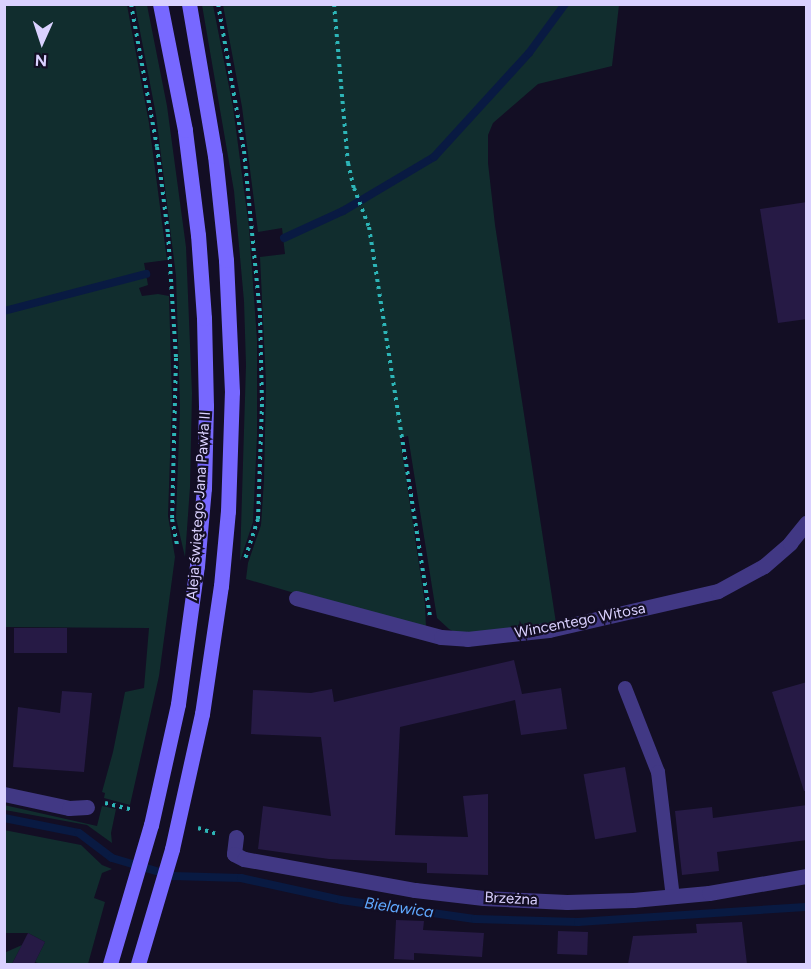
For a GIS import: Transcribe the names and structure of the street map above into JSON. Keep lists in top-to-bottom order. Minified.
{"streets":{"main road":["Aleja świętego Jana Pawła II"],"street":["Wincentego Witosa","Brzeżna"]},"water":["Bielawica"],"north":"bottom"}
